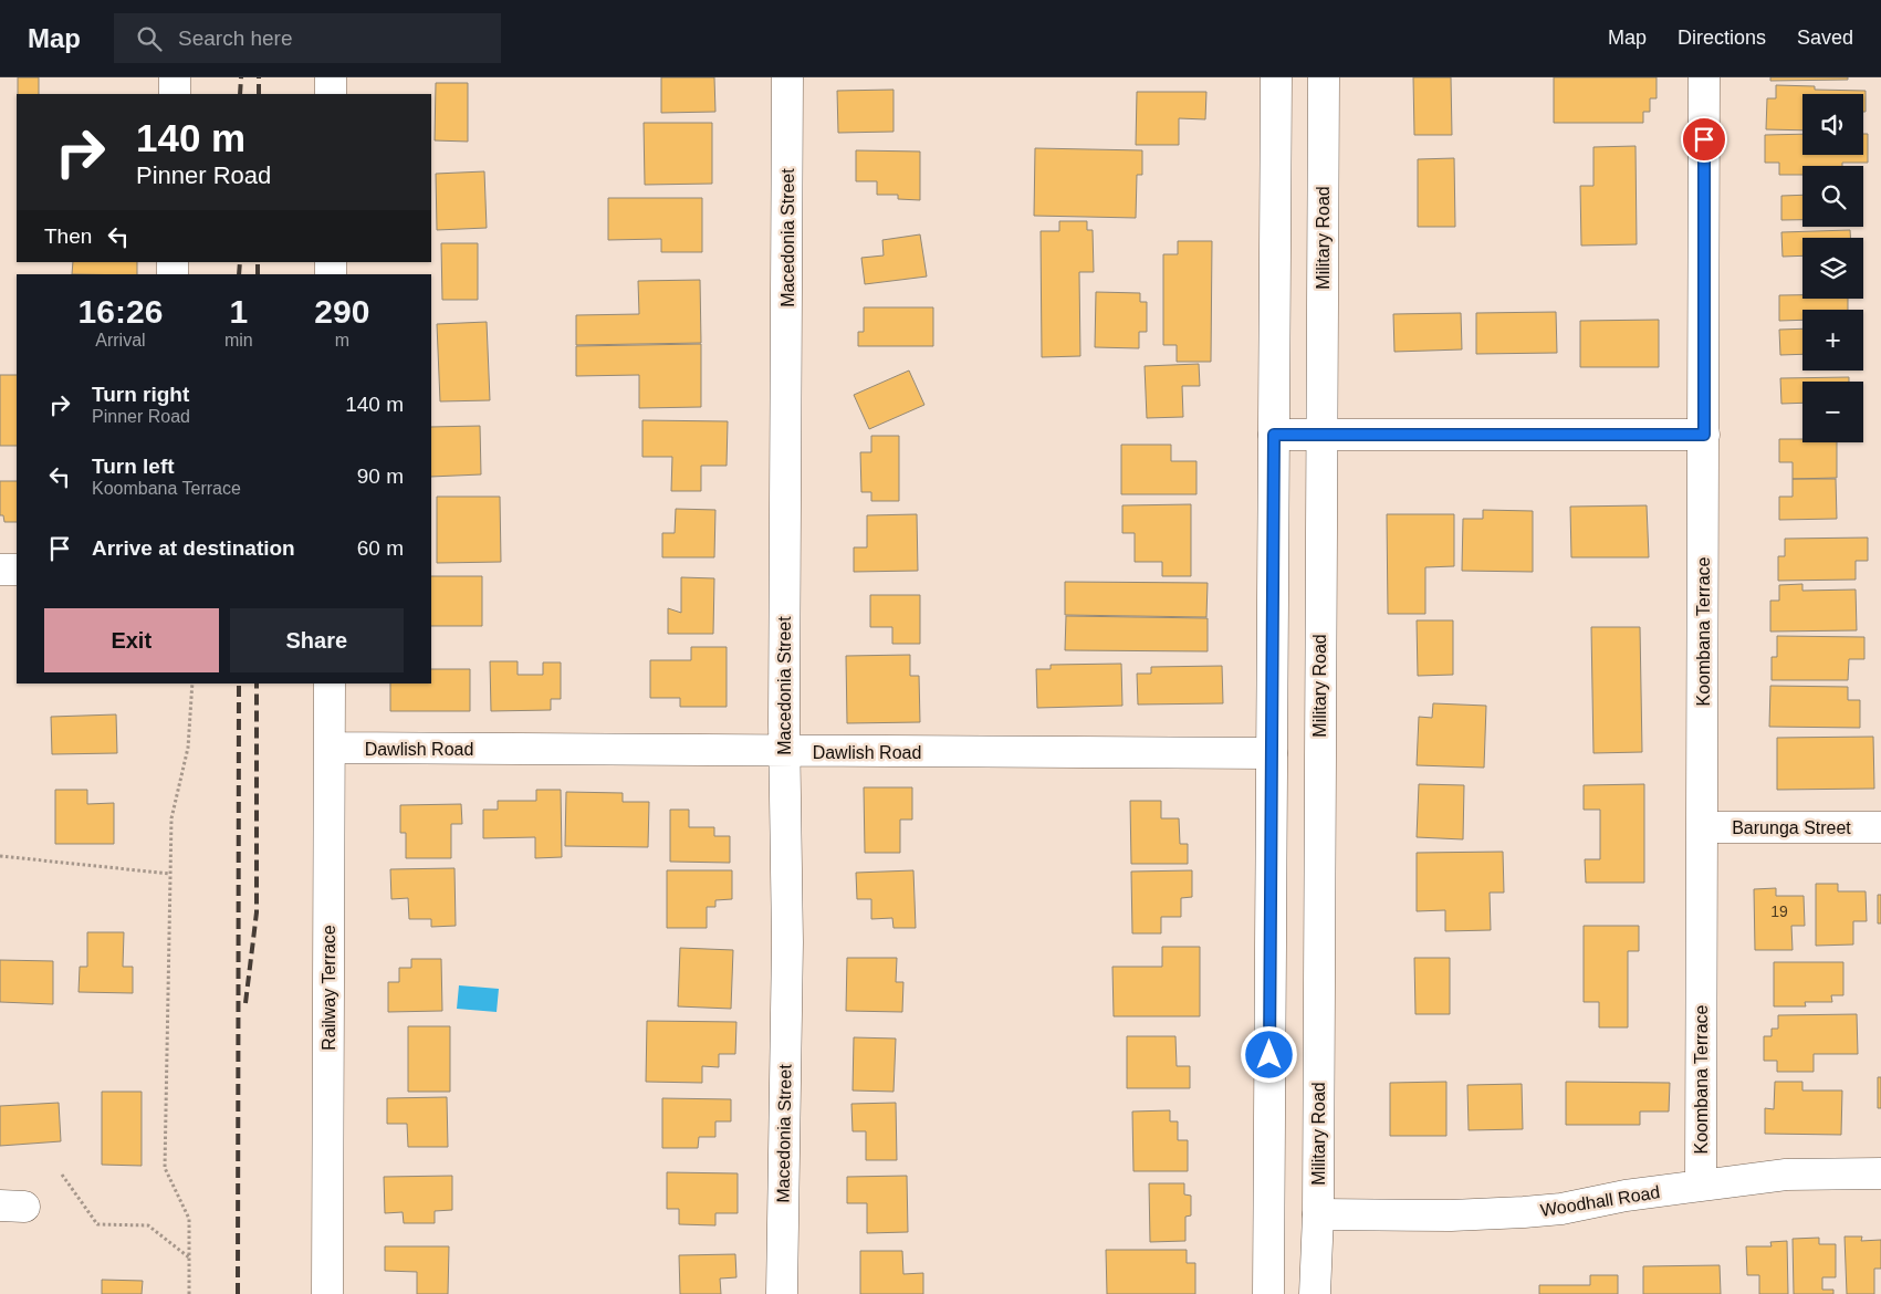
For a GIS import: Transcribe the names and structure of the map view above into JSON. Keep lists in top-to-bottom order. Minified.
{"streets":{"street":["Macedonia Street","Military Road","Koombana Terrace","Dawlish Road","Barunga Street","Railway Terrace","Woodhall Road"]},"crossings":[["Macedonia Street","Dawlish Road"],["Military Road","Woodhall Road"],["Koombana Terrace","Barunga Street"],["Koombana Terrace","Woodhall Road"],["Dawlish Road","Railway Terrace"]],"house_numbers":["19"],"page":{"header":"Map","search":"Search here","nav":["Map","Directions","Saved"],"map_buttons":["+","−"],"turn":["140 m","Pinner Road"],"then":"Then","eta":["16:26","Arrival","1","min","290","m"],"list":[{"name":"Turn right","note":"Pinner Road","value":"140 m"},{"name":"Turn left","note":"Koombana Terrace","value":"90 m"},{"name":"Arrive at destination","value":"60 m"}],"buttons":["Exit","Share"]}}
